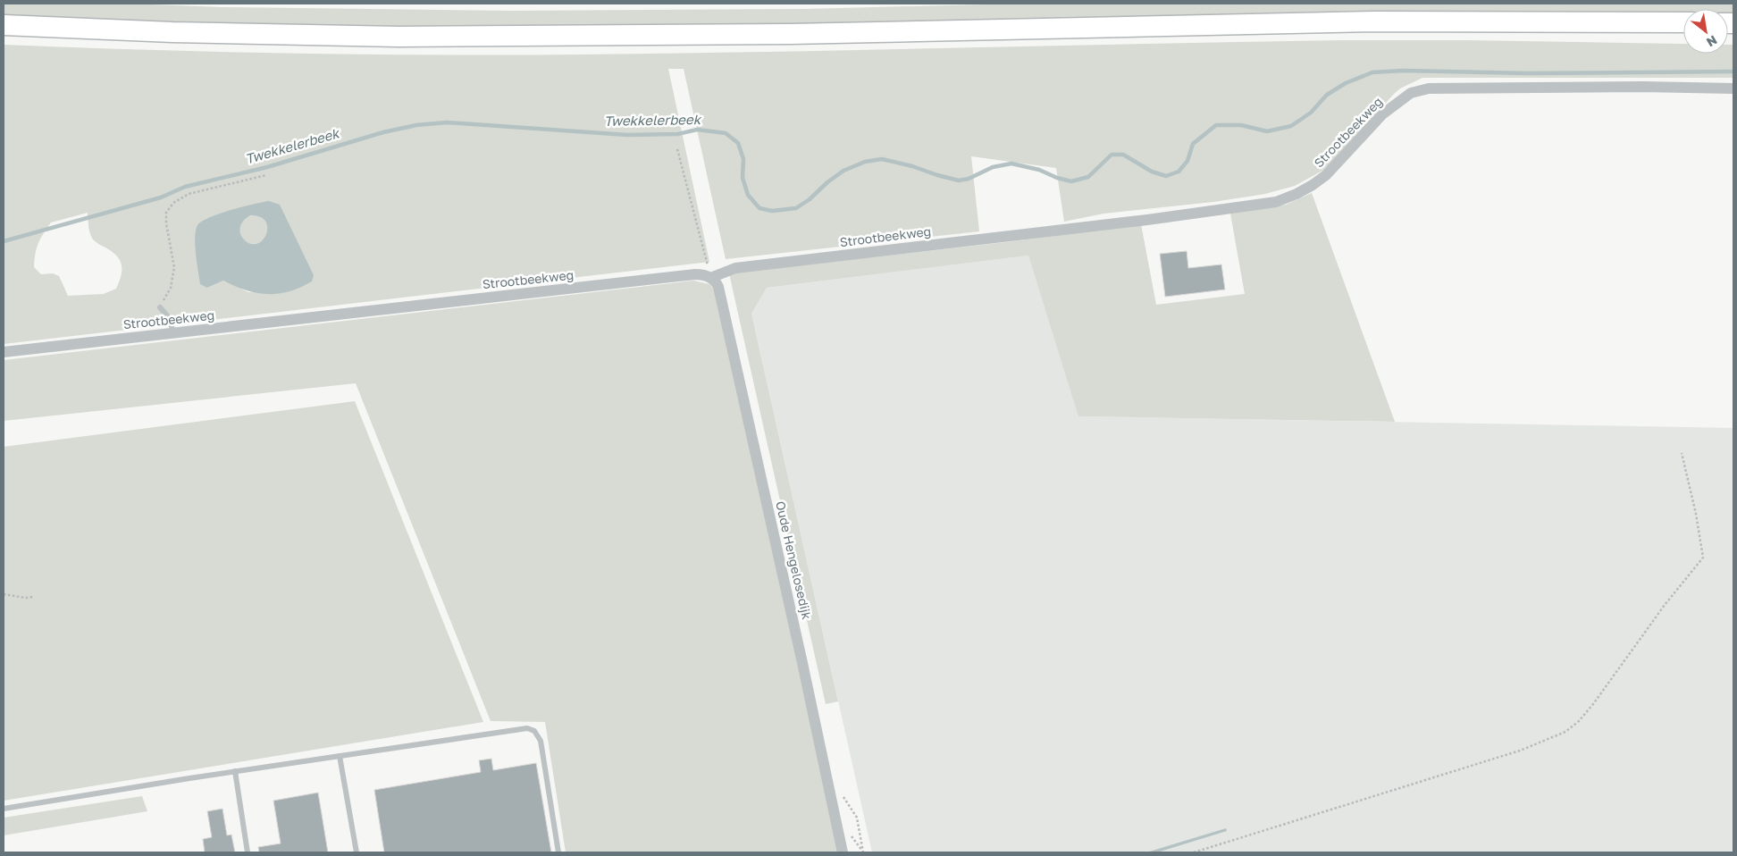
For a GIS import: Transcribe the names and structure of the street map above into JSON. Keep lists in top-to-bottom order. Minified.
{"streets":{"street":["Strootbeekweg","Oude Hengelosedijk"]},"crossings":[["Strootbeekweg","Oude Hengelosedijk"]],"water":["Twekkelerbeek"],"north":"bottom right"}
